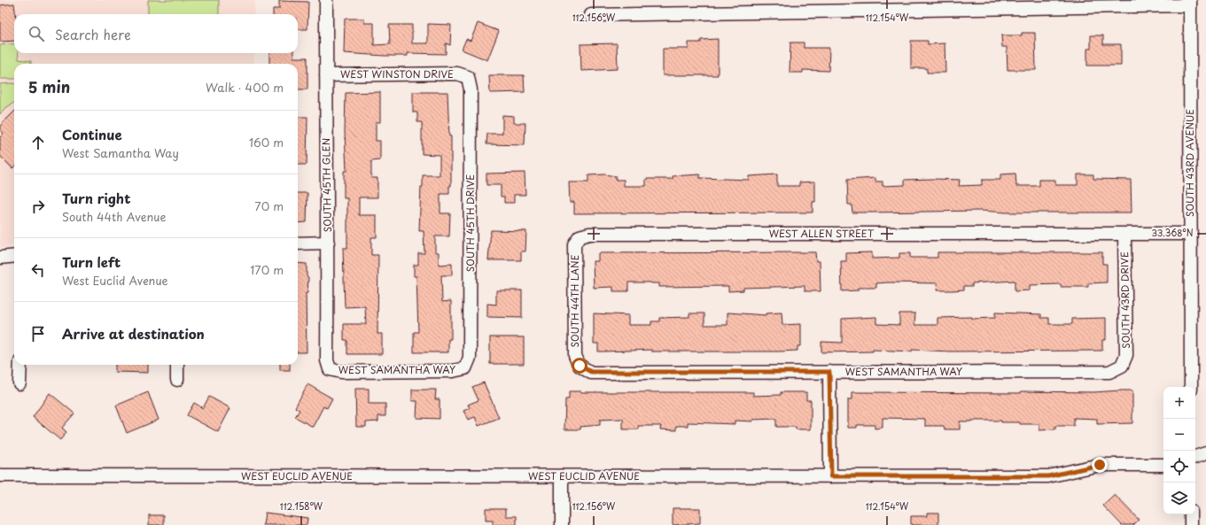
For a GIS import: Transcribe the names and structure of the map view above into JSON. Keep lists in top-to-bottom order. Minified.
{"streets":{"street":["WEST WINSTON DRIVE","SOUTH 43RD AVENUE","SOUTH 45TH GLEN","SOUTH 45TH DRIVE","WEST ALLEN STREET","SOUTH 43RD DRIVE","SOUTH 44TH LANE","WEST SAMANTHA WAY","WEST EUCLID AVENUE"]},"crossings":[["WEST WINSTON DRIVE","SOUTH 45TH GLEN"],["WEST WINSTON DRIVE","SOUTH 45TH DRIVE"],["SOUTH 43RD AVENUE","WEST ALLEN STREET"],["SOUTH 45TH GLEN","WEST SAMANTHA WAY"],["SOUTH 45TH DRIVE","WEST SAMANTHA WAY"],["WEST ALLEN STREET","SOUTH 43RD DRIVE"],["WEST ALLEN STREET","SOUTH 44TH LANE"],["SOUTH 43RD DRIVE","WEST SAMANTHA WAY"],["SOUTH 44TH LANE","WEST SAMANTHA WAY"]],"page":{"search":"Search here","heading":["5 min","Walk · 400 m"],"list":[["Continue","West Samantha Way","160 m"],["Turn right","South 44th Avenue","70 m"],["Turn left","West Euclid Avenue","170 m"],"Arrive at destination"],"map_buttons":["+","−"]},"coordinates":["112.156°W","112.154°W","33.368°N","112.158°W"]}
